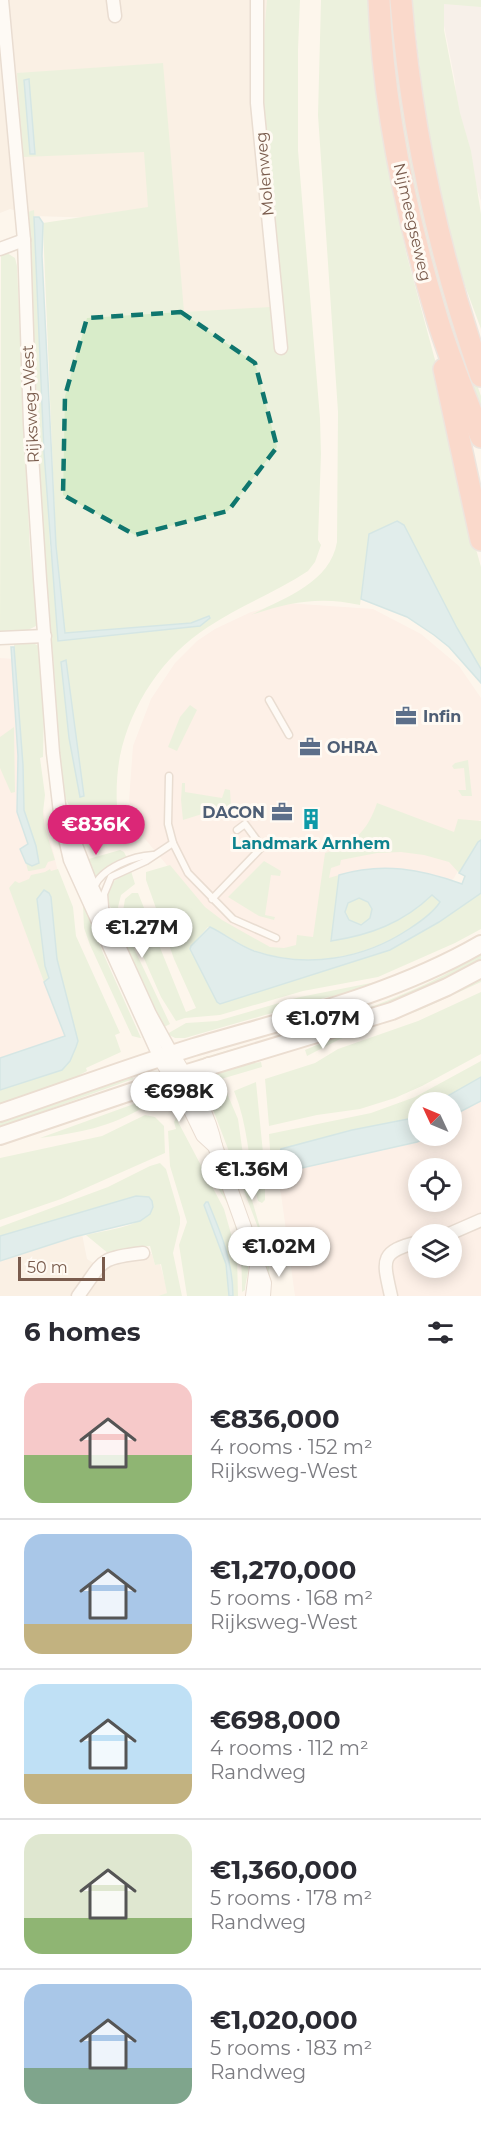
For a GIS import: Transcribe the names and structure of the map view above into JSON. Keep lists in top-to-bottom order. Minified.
{"streets":{"highway":["Nijmeegseweg"],"street":["Molenweg","Rijksweg-West"]},"places":{"office":["Infin","OHRA","DACON"],"building":["Landmark Arnhem"]},"scale_bar":"50 m","north":"top left","page":{"price":["€836K","€1.27M","€1.07M","€698K","€1.36M","€1.02M"],"scale":"50 m","heading":"6 homes","list":[{"name":"€836,000","note":"4 rooms · 152 m² · Rijksweg-West"},{"name":"€1,270,000","note":"5 rooms · 168 m² · Rijksweg-West"},{"name":"€698,000","note":"4 rooms · 112 m² · Randweg"},{"name":"€1,360,000","note":"5 rooms · 178 m² · Randweg"},{"name":"€1,020,000","note":"5 rooms · 183 m² · Randweg"}]}}
